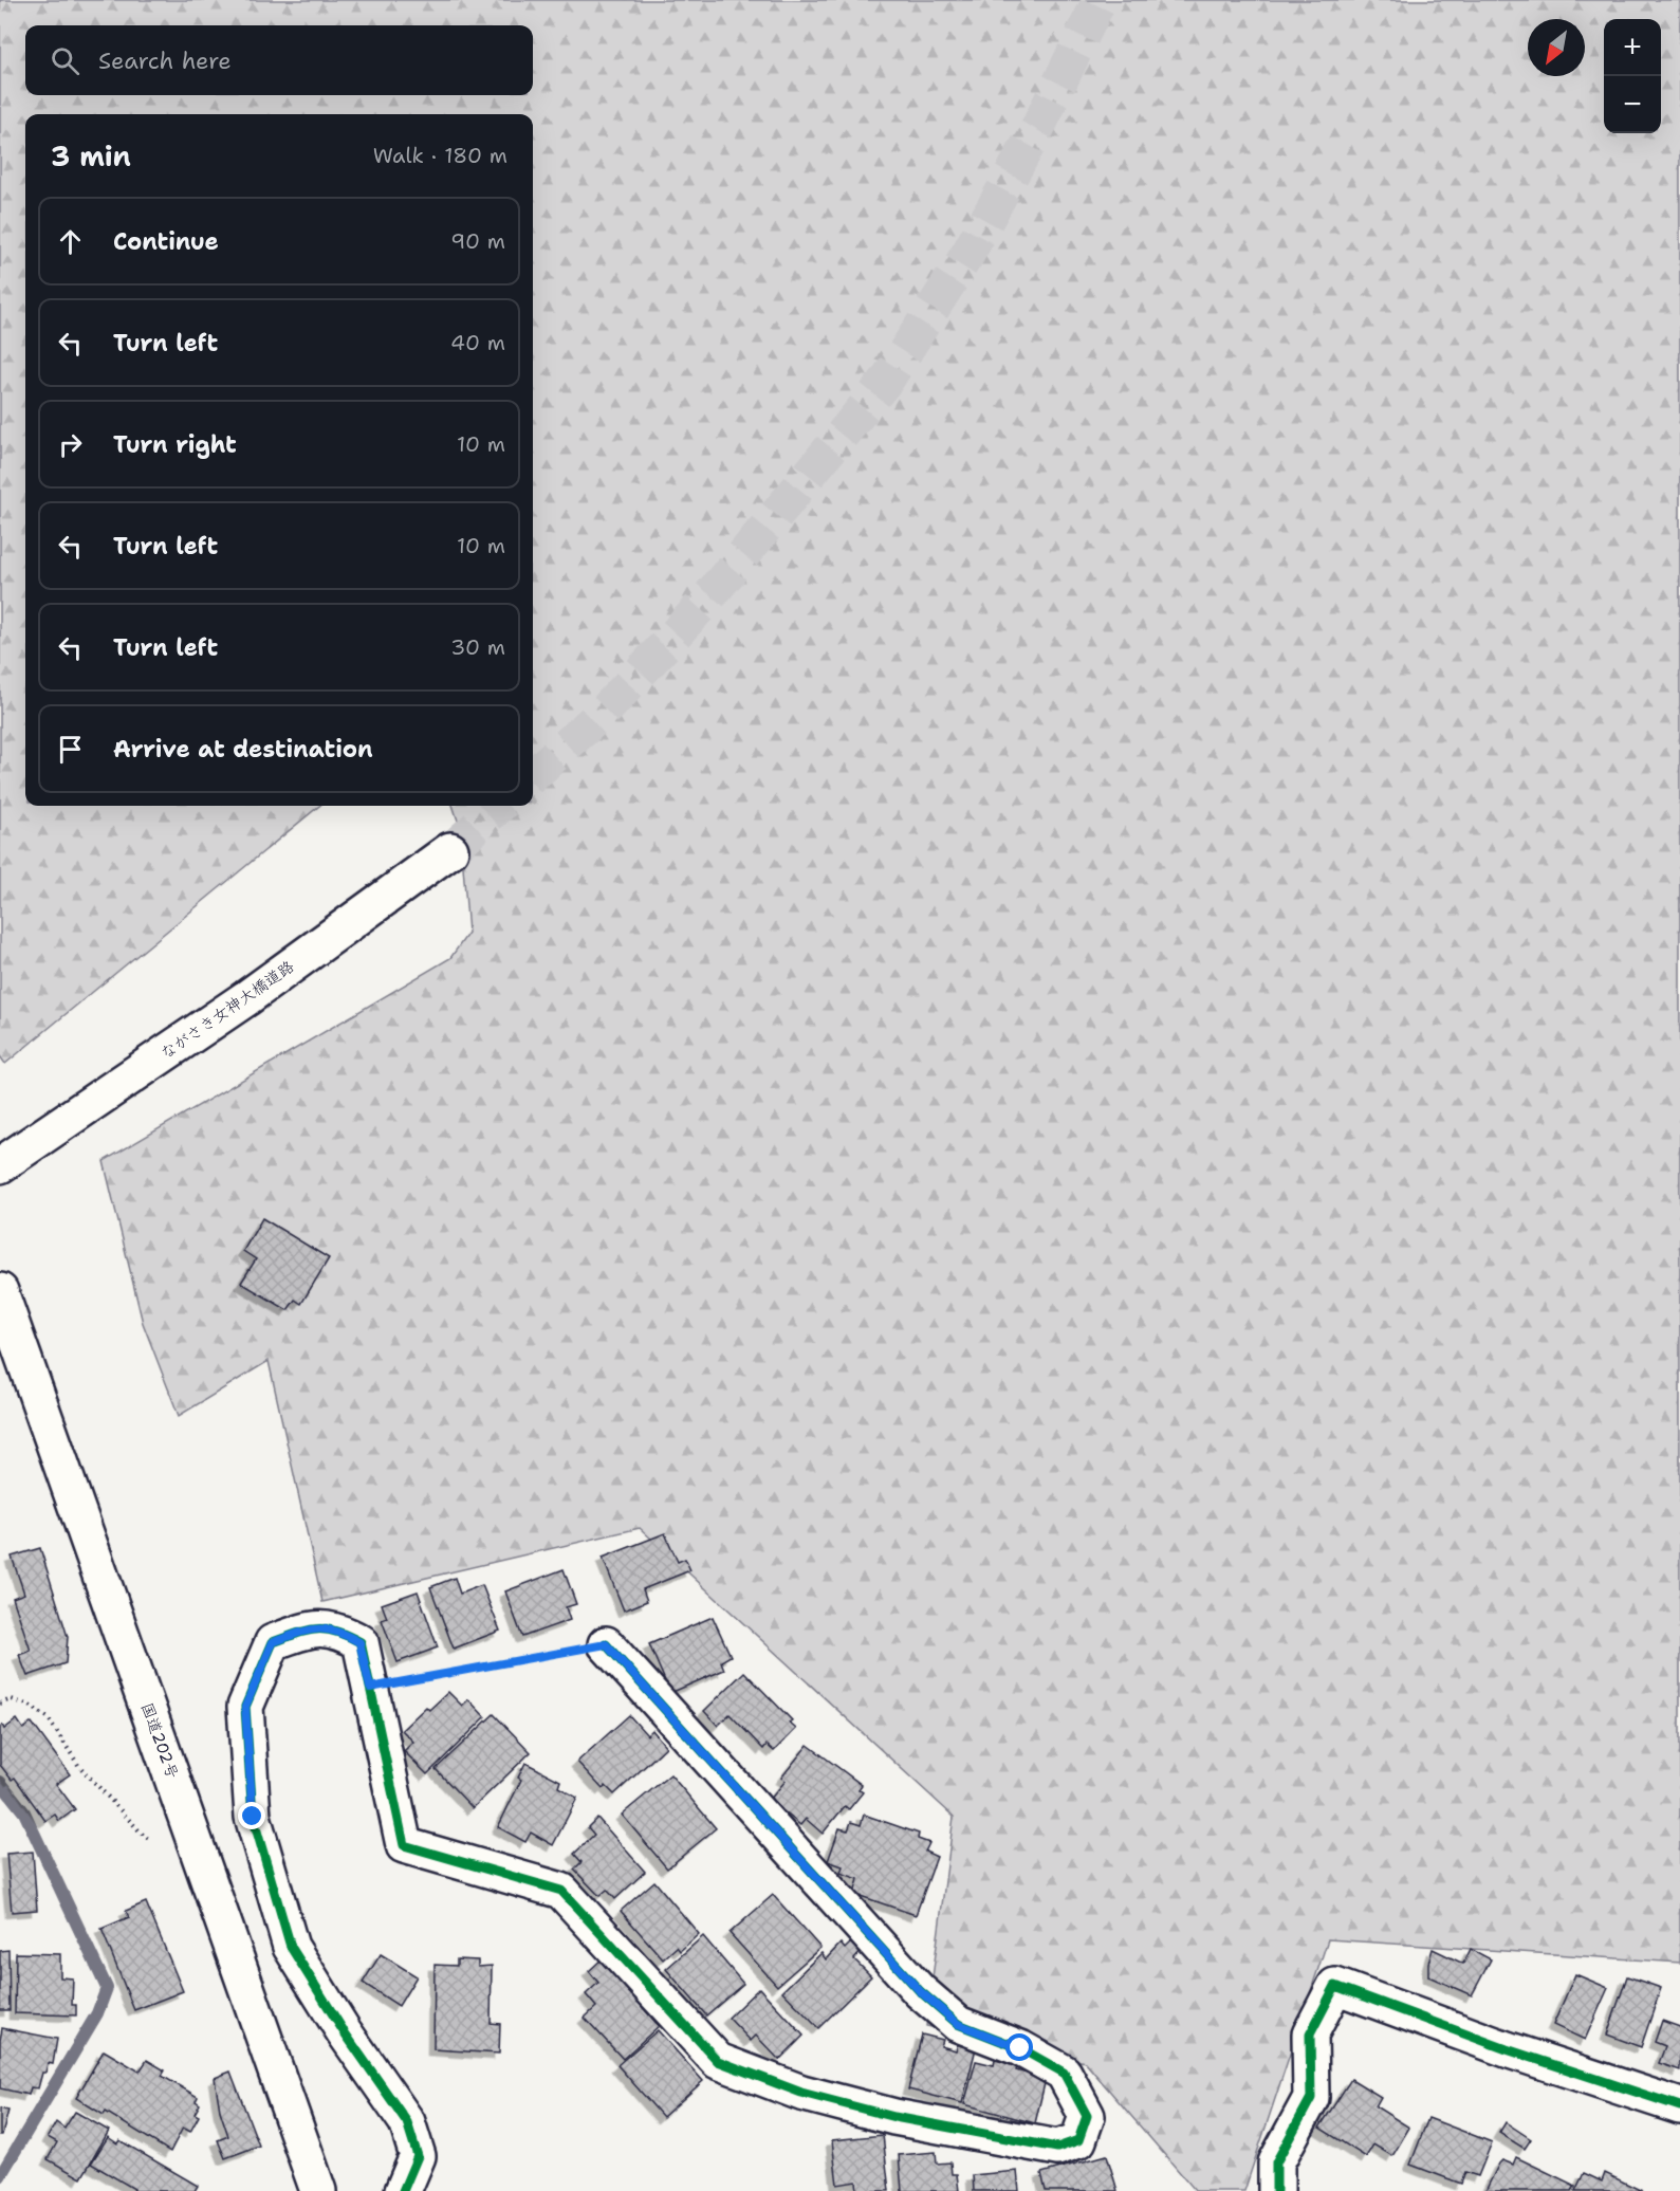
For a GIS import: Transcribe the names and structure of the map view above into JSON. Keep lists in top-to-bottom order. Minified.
{"streets":{"main road":["ながさき女神大橋道路","国道202号"]},"north":"bottom left","page":{"map_buttons":["+","−"],"search":"Search here","heading":["3 min","Walk · 180 m"],"list":[["Continue","90 m"],["Turn left","40 m"],["Turn right","10 m"],["Turn left","10 m"],["Turn left","30 m"],"Arrive at destination"]}}
